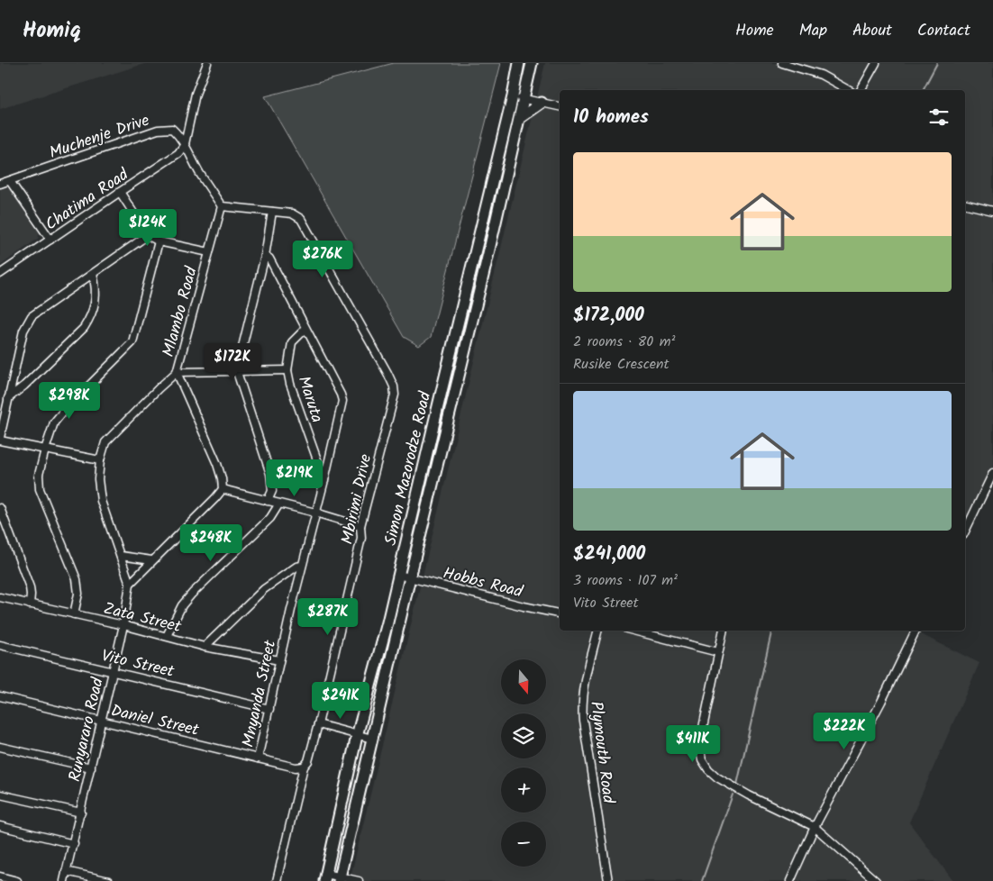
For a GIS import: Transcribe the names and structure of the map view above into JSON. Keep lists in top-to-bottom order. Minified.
{"streets":{"highway":["Simon Mazorodze Road"],"street":["Muchenje Drive","Chatima Road","Mlambo Road","Maruta","Mbirimi Drive","Hobbs Road","Zata Street","Vito Street","Mnyanda Street","Daniel Street","Runyararo Road","Plymouth Road"]},"crossings":[["Muchenje Drive","Chatima Road"],["Muchenje Drive","Mlambo Road"],["Muchenje Drive","Mbirimi Drive"],["Mlambo Road","Mbirimi Drive"],["Maruta","Mnyanda Street"],["Simon Mazorodze Road","Hobbs Road"],["Mbirimi Drive","Daniel Street"],["Zata Street","Mnyanda Street"],["Zata Street","Runyararo Road"],["Vito Street","Mnyanda Street"],["Vito Street","Runyararo Road"],["Mnyanda Street","Daniel Street"],["Daniel Street","Runyararo Road"]],"north":"bottom","page":{"header":"Homiq","nav":["Home","Map","About","Contact"],"heading":"10 homes","list":[{"name":"$172,000","note":"2 rooms · 80 m² · Rusike Crescent"},{"name":"$241,000","note":"3 rooms · 107 m² · Vito Street"}],"price":["$124K","$276K","$172K","$298K","$219K","$248K","$287K","$241K","$222K","$411K"],"map_buttons":["+","−"]}}
